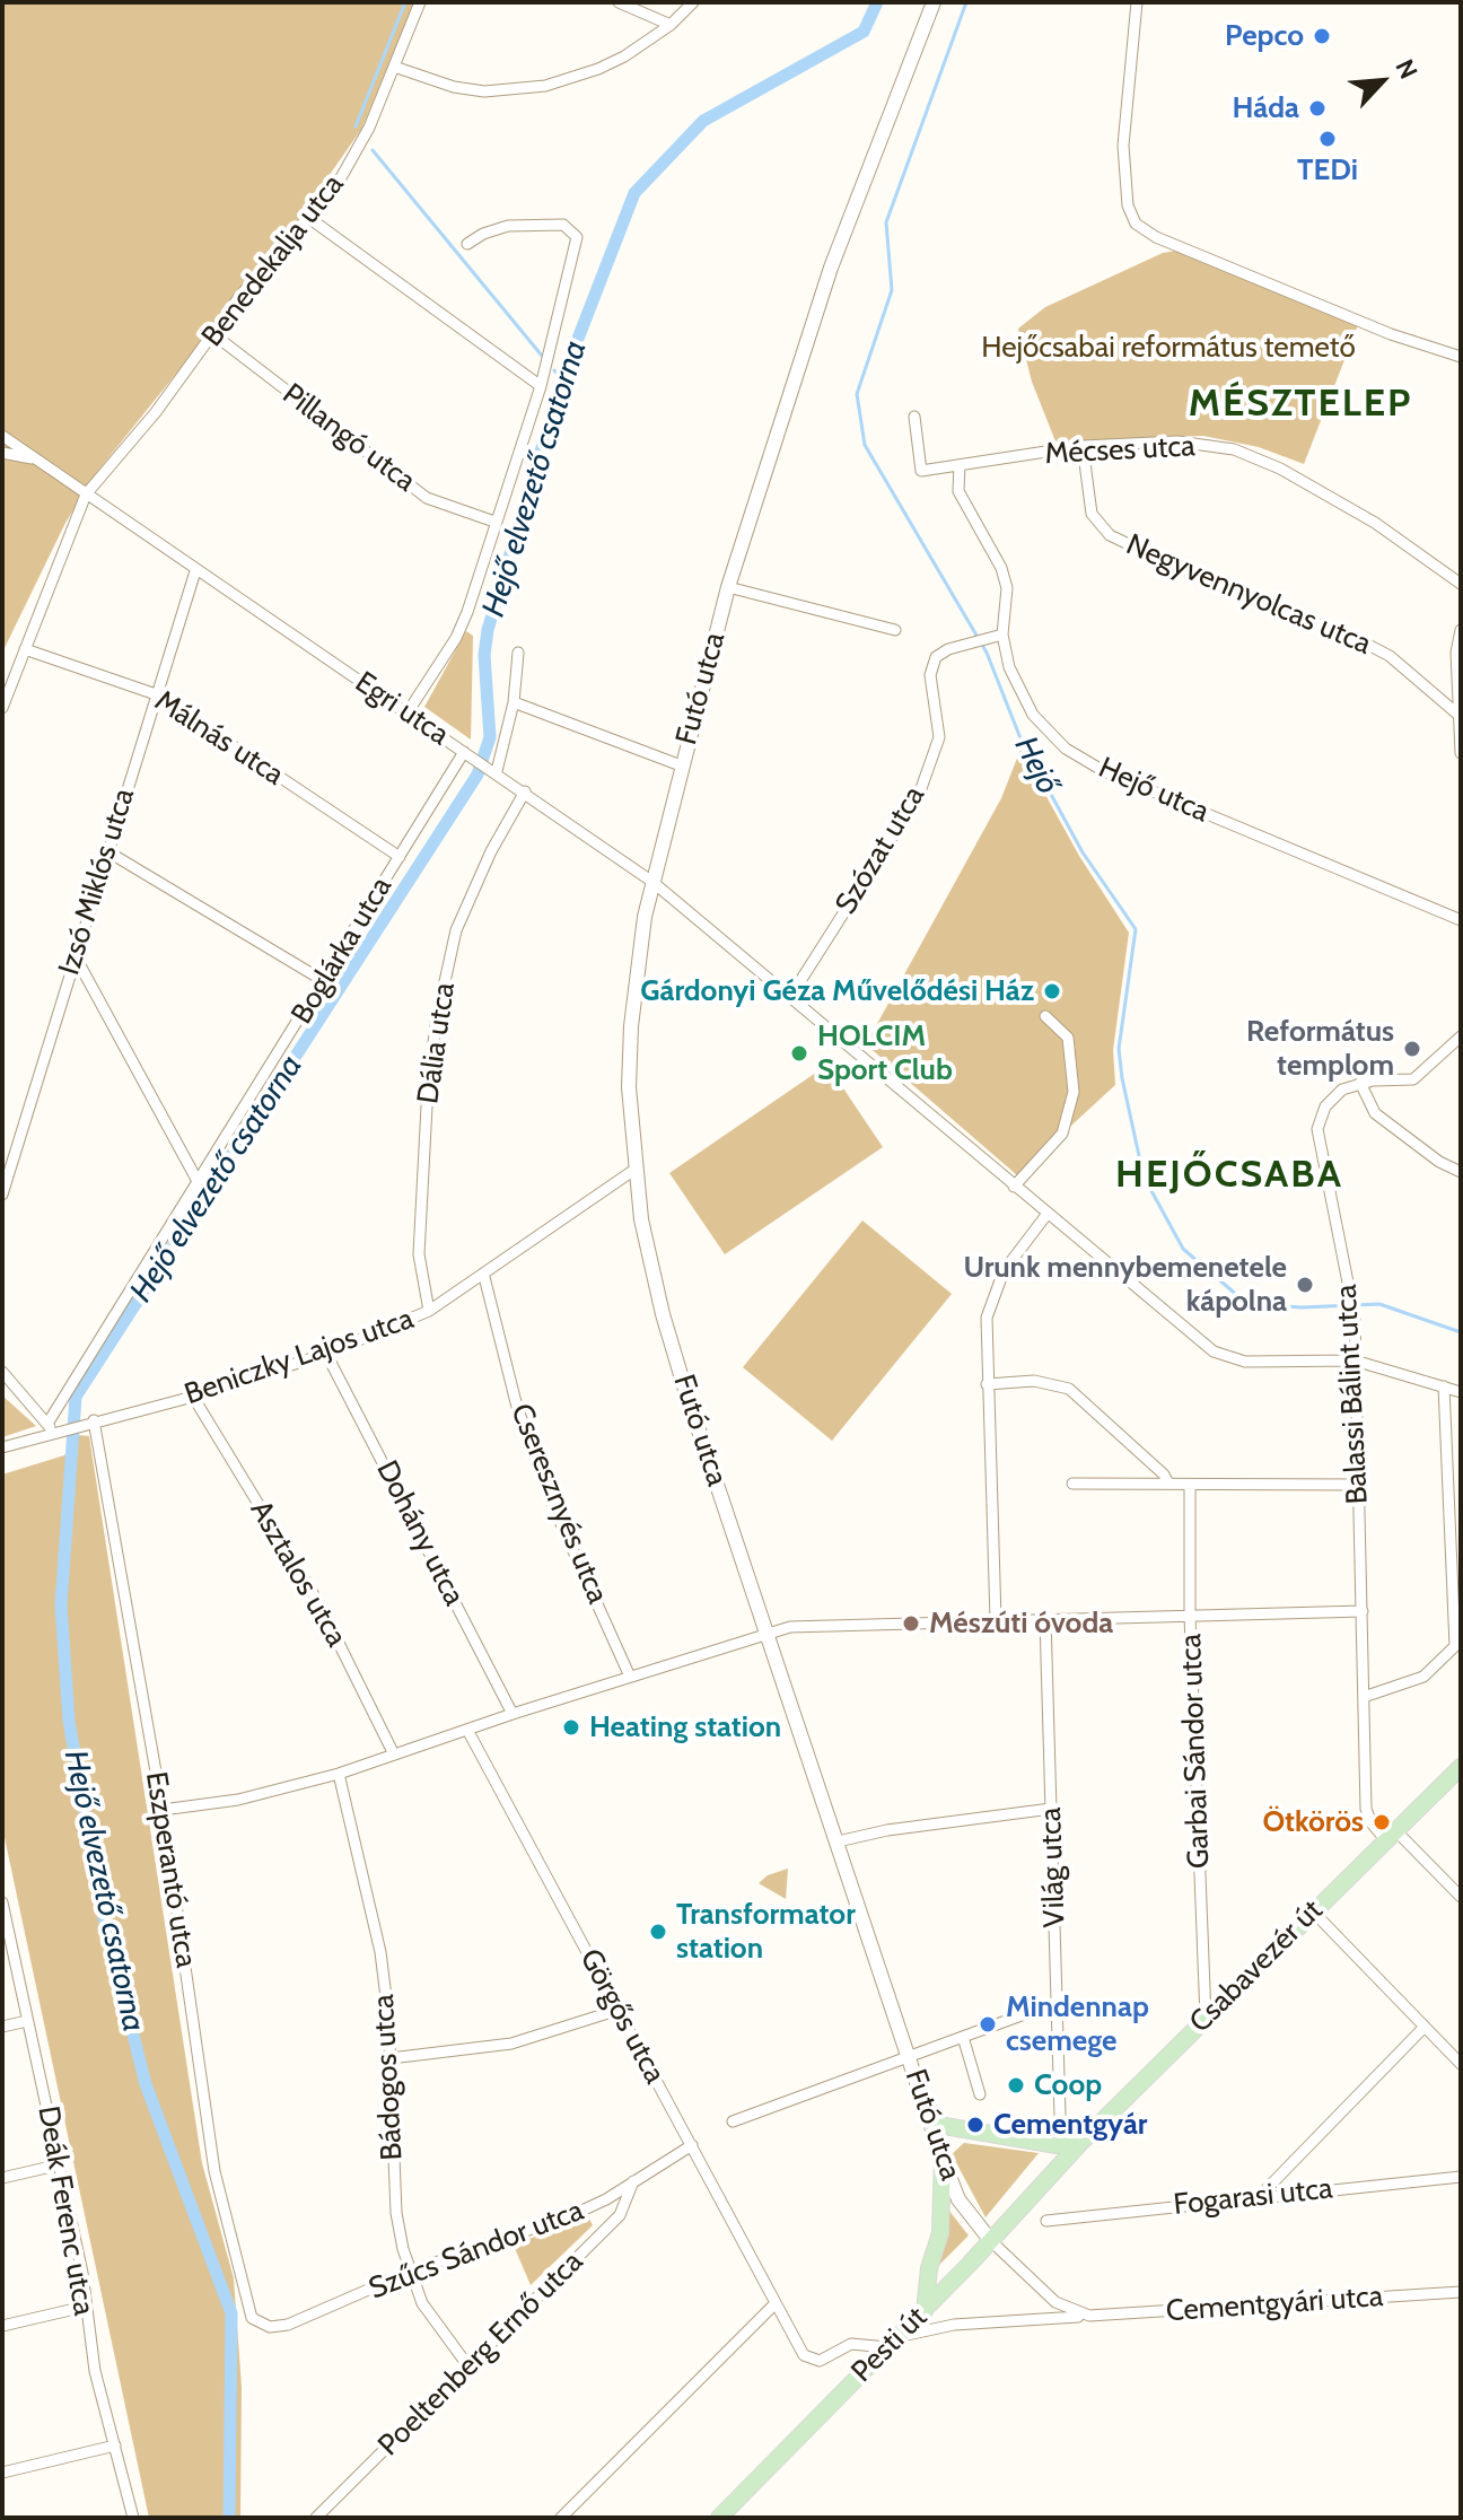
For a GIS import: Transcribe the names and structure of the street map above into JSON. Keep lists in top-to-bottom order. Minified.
{"streets":{"main road":["Futó utca","Csabavezér út","Pesti út"],"street":["Benedekalja utca","Pillangó utca","Mécses utca","Negyvennyolcas utca","Egri utca","Málnás utca","Hejő utca","Szózat utca","Izsó Miklós utca","Boglárka utca","Dália utca","Beniczky Lajos utca","Balassi Bálint utca","Cseresznyés utca","Dohány utca","Asztalos utca","Garbai Sándor utca","Világ utca","Eszperantó utca","Görgős utca","Bádogos utca","Fogarasi utca","Deák Ferenc utca","Szűcs Sándor utca","Cementgyári utca","Poeltenberg Ernő utca"]},"crossings":[["Benedekalja utca","Pillangó utca"],["Benedekalja utca","Egri utca"],["Benedekalja utca","Málnás utca"],["Mécses utca","Negyvennyolcas utca"],["Mécses utca","Hejő utca"],["Futó utca","Egri utca"],["Futó utca","Beniczky Lajos utca"],["Futó utca","Cementgyári utca"],["Futó utca","Pesti út"],["Egri utca","Szózat utca"],["Egri utca","Izsó Miklós utca"],["Egri utca","Boglárka utca"],["Egri utca","Dália utca"],["Egri utca","Balassi Bálint utca"],["Málnás utca","Izsó Miklós utca"],["Málnás utca","Boglárka utca"],["Hejő utca","Szózat utca"],["Boglárka utca","Beniczky Lajos utca"],["Dália utca","Beniczky Lajos utca"],["Beniczky Lajos utca","Cseresznyés utca"],["Beniczky Lajos utca","Dohány utca"],["Beniczky Lajos utca","Asztalos utca"],["Beniczky Lajos utca","Eszperantó utca"],["Balassi Bálint utca","Csabavezér út"],["Garbai Sándor utca","Csabavezér út"],["Eszperantó utca","Szűcs Sándor utca"],["Csabavezér út","Pesti út"],["Görgős utca","Szűcs Sándor utca"],["Görgős utca","Cementgyári utca"],["Görgős utca","Pesti út"],["Bádogos utca","Szűcs Sándor utca"],["Bádogos utca","Poeltenberg Ernő utca"],["Szűcs Sándor utca","Poeltenberg Ernő utca"],["Cementgyári utca","Pesti út"]],"districts":["MÉSZTELEP","HEJŐCSABA"],"water":["Hejő elvezető csatorna","Hejő"],"parks":["Hejőcsabai református temető"],"places":["Pepco","Háda","TEDi","Gárdonyi Géza Művelődési Ház","Református templom","HOLCIM Sport Club","Urunk mennybemenetele kápolna","Mészúti óvoda","Heating station","Ötkörös","Transformator station","Mindennap csemege","Coop","Cementgyár"],"north":"top right"}
